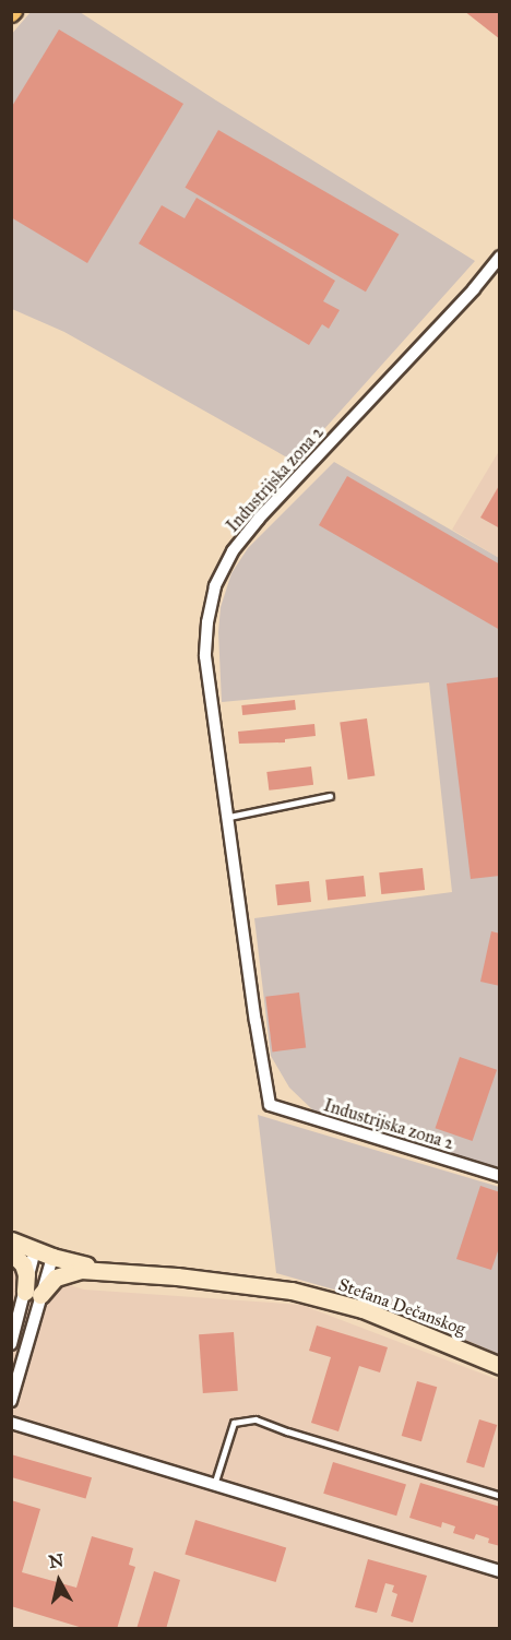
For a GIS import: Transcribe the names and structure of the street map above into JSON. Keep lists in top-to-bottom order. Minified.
{"streets":{"main road":["Stefana Dečanskog"],"street":["Industrijska zona 2"]},"north":"top"}
